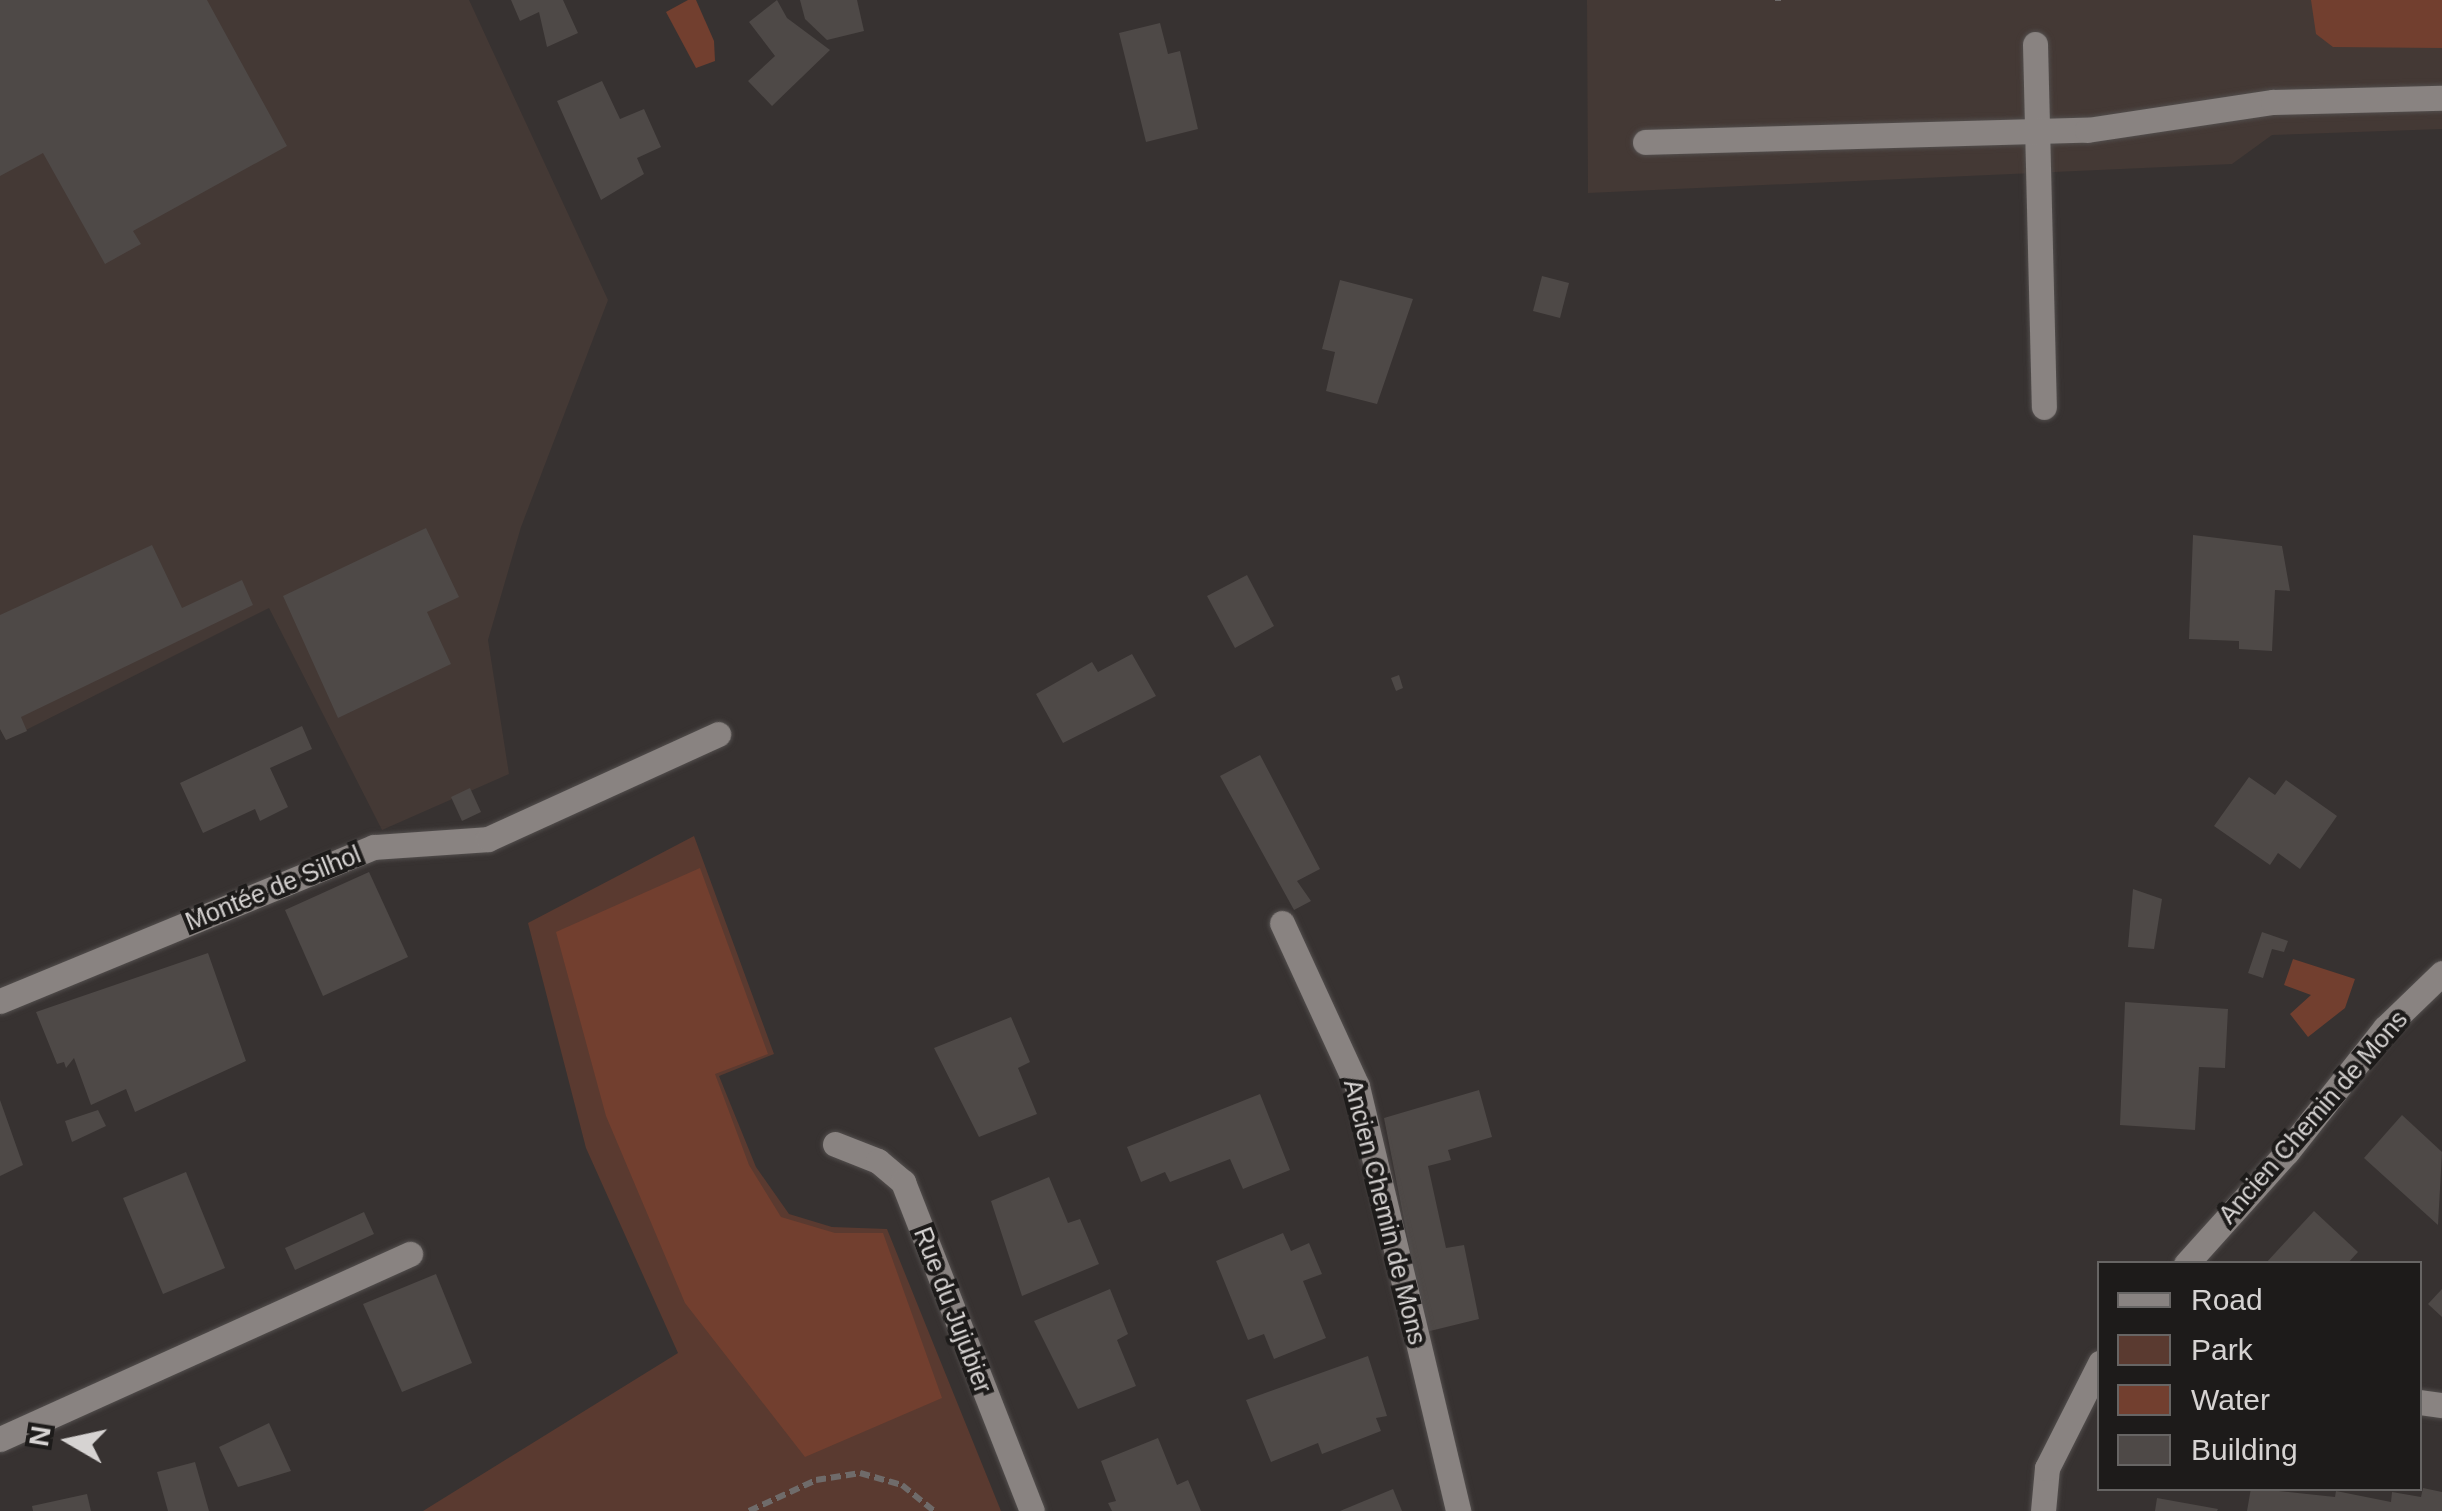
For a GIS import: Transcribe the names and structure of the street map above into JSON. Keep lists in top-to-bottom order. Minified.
{"streets":{"street":["Montée de Silhol","Ancien Chemin de Mons","Rue du Jujubier"]},"legend":["Road","Park","Water","Building"],"north":"left"}
